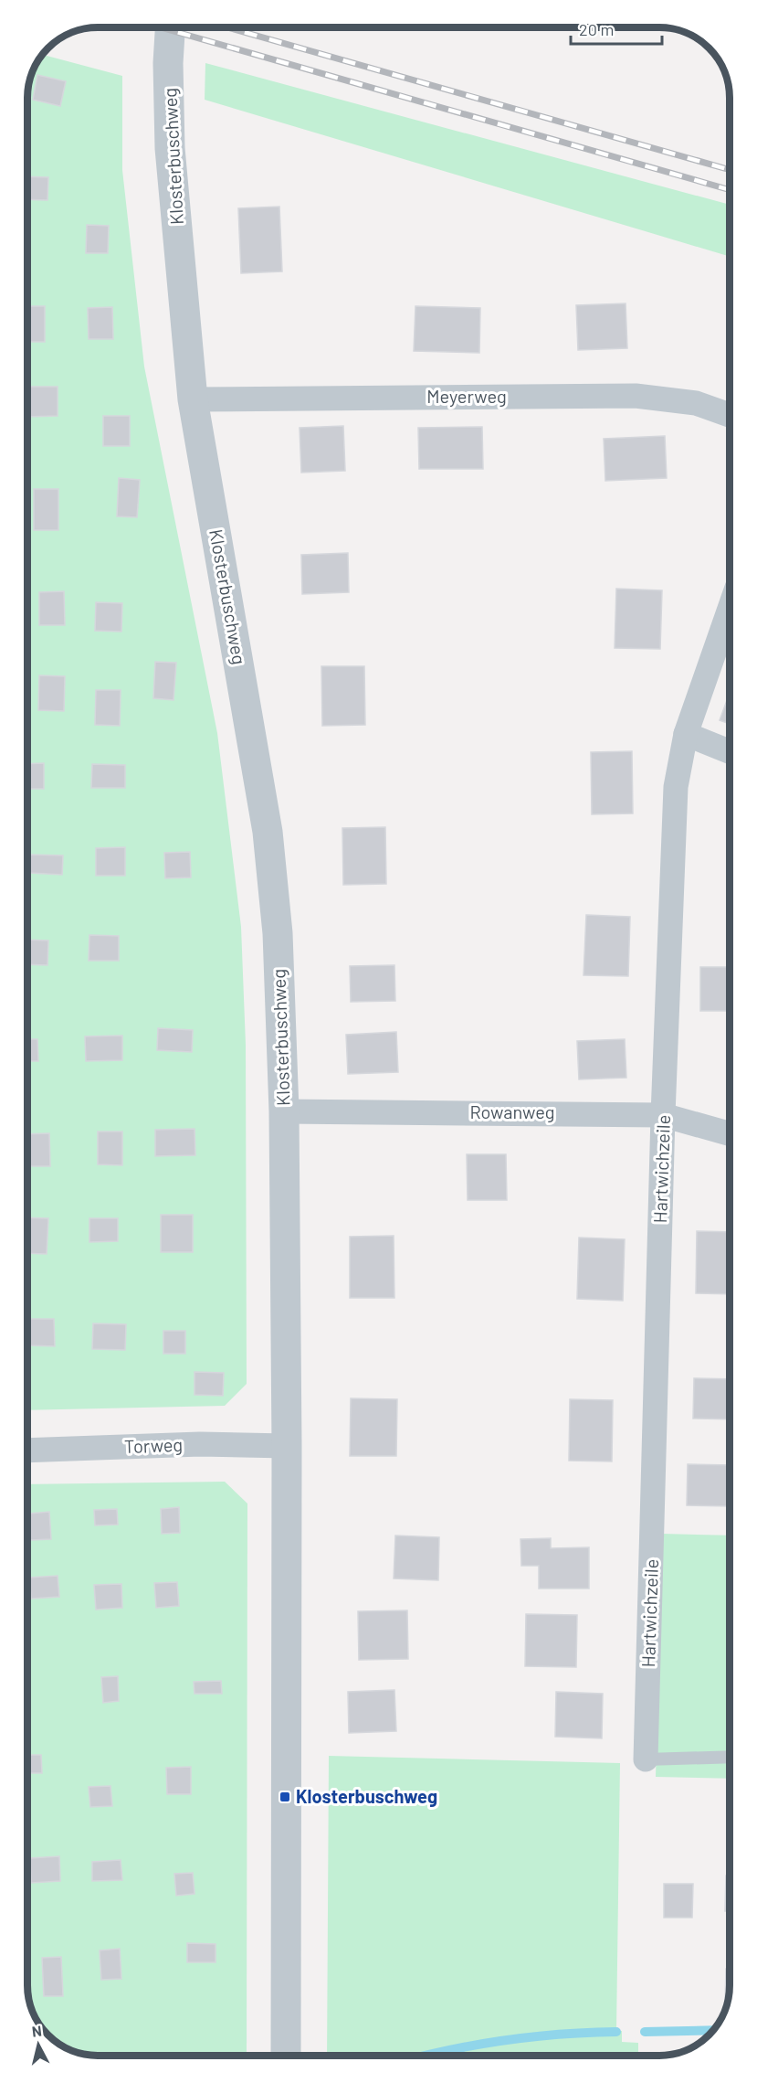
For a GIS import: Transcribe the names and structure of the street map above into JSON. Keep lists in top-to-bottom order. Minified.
{"streets":{"street":["Klosterbuschweg","Meyerweg","Rowanweg","Hartwichzeile","Torweg"]},"crossings":[["Klosterbuschweg","Meyerweg"],["Klosterbuschweg","Rowanweg"],["Klosterbuschweg","Torweg"],["Rowanweg","Hartwichzeile"]],"places":{"transit":["Klosterbuschweg"]},"scale_bar":"20 m","north":"top"}
